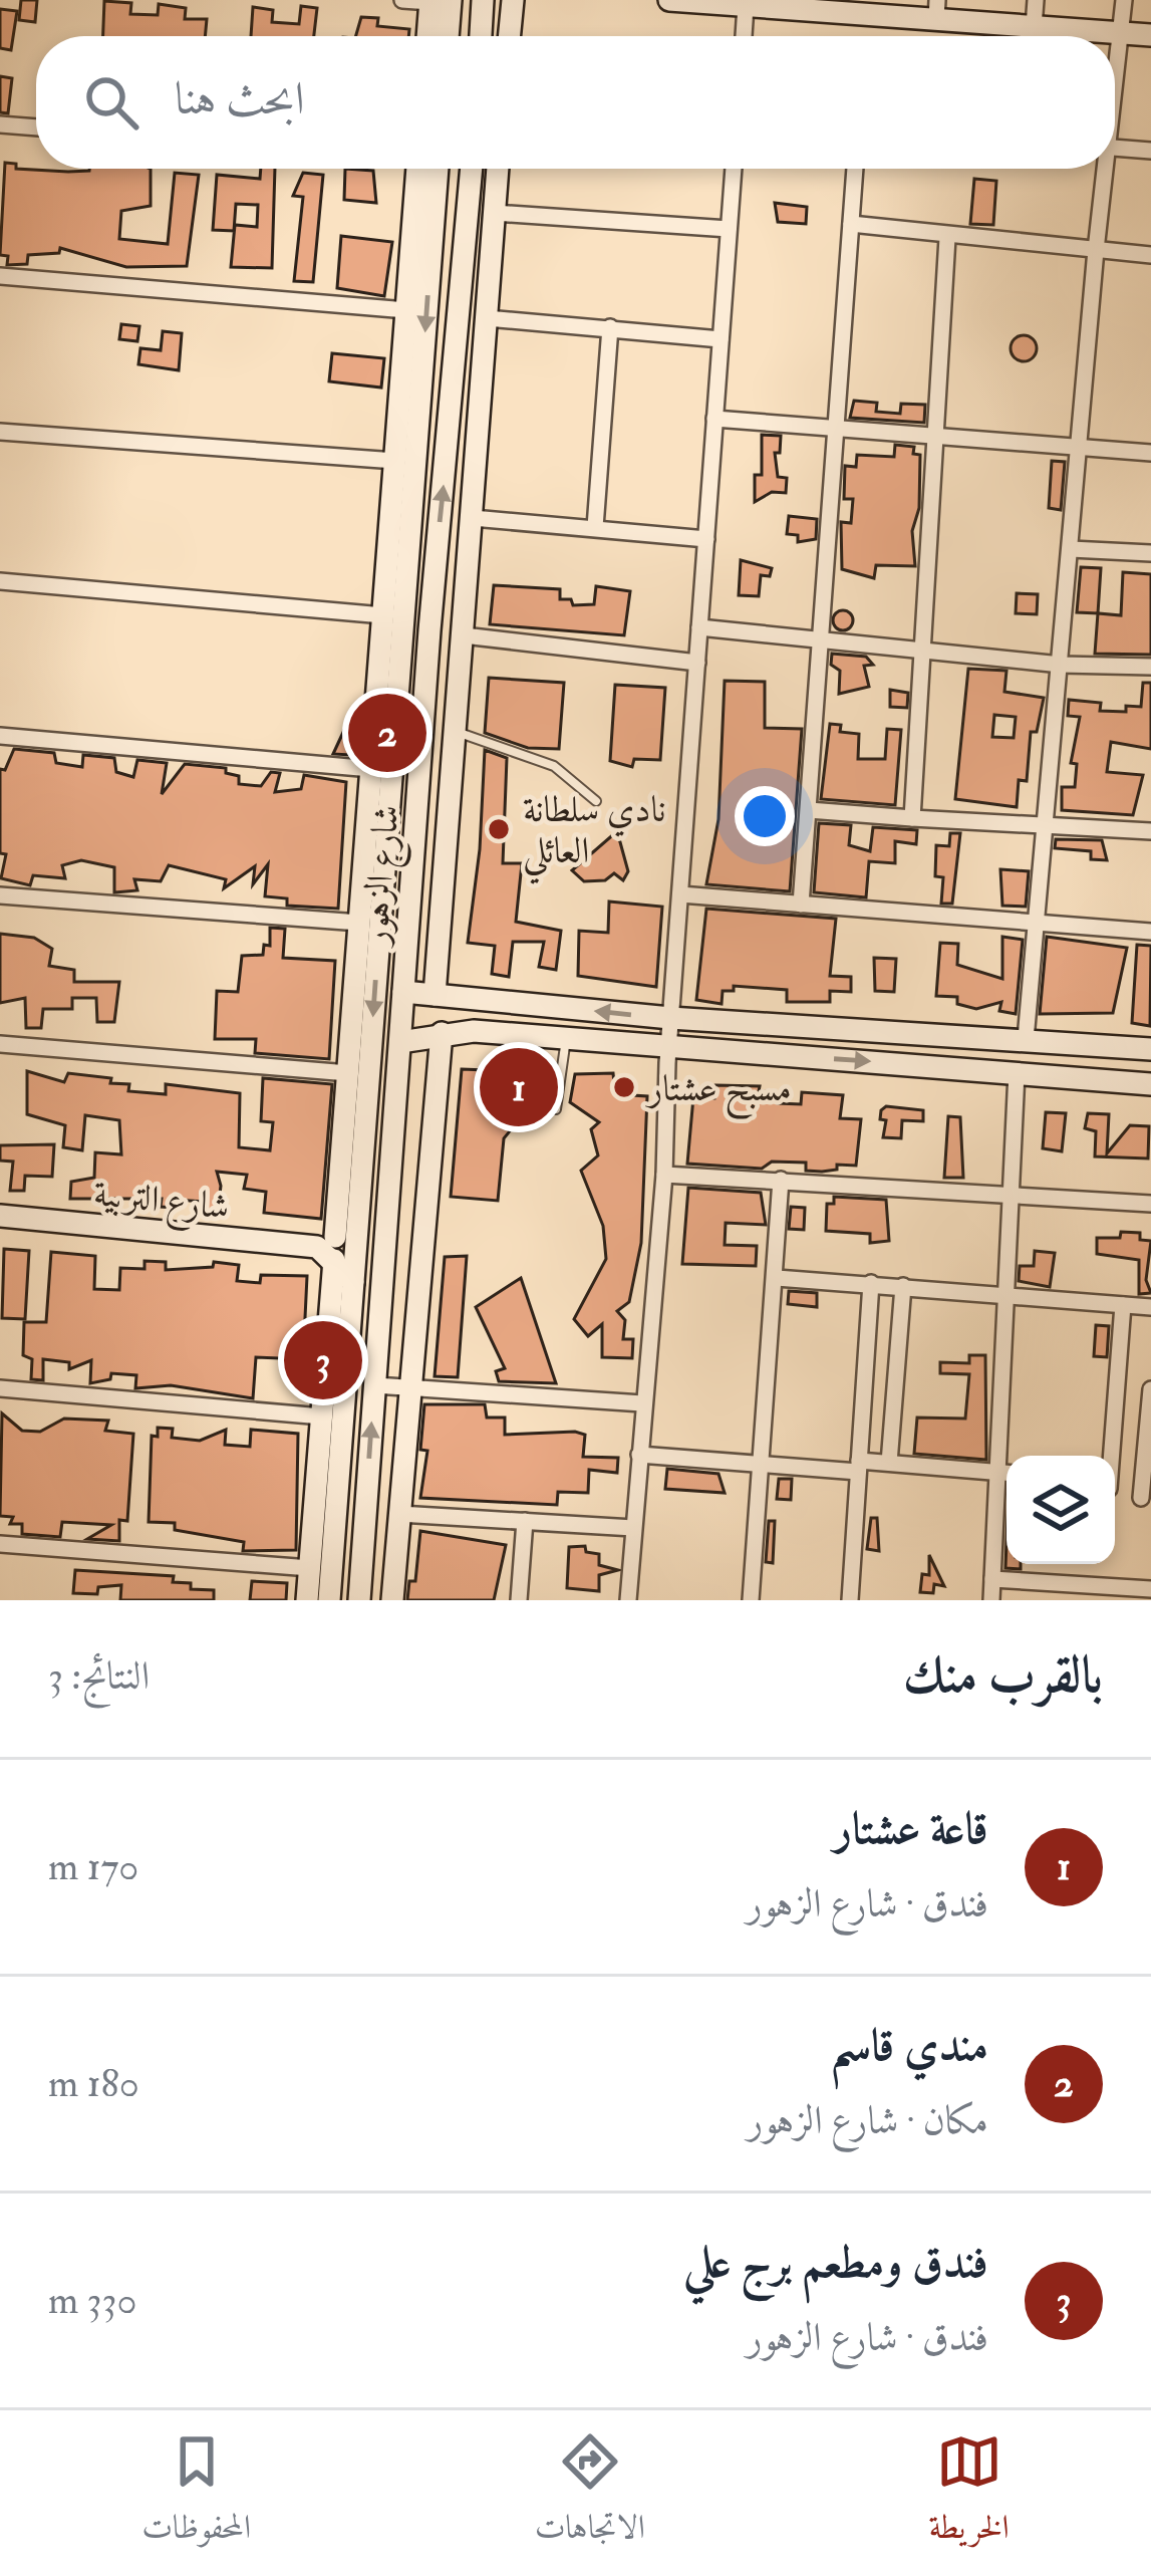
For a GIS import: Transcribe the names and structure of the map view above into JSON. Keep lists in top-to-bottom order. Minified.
{"streets":{"street":["شارع الزهور","شارع التربية"]},"places":["نادي سلطانة العائلي","مسبح عشتار"],"page":{"search":"ابحث هنا","pins":["2","1","3"],"heading":["بالقرب منك","النتائج: 3"],"list":[{"mark":"1","name":"قاعة عشتار","note":"فندق · شارع الزهور","value":"170 m"},{"mark":"2","name":"مندي قاسم","note":"مكان · شارع الزهور","value":"180 m"},{"mark":"3","name":"فندق ومطعم برج علي","note":"فندق · شارع الزهور","value":"330 m"}],"nav":["الخريطة","الاتجاهات","المحفوظات"]}}
